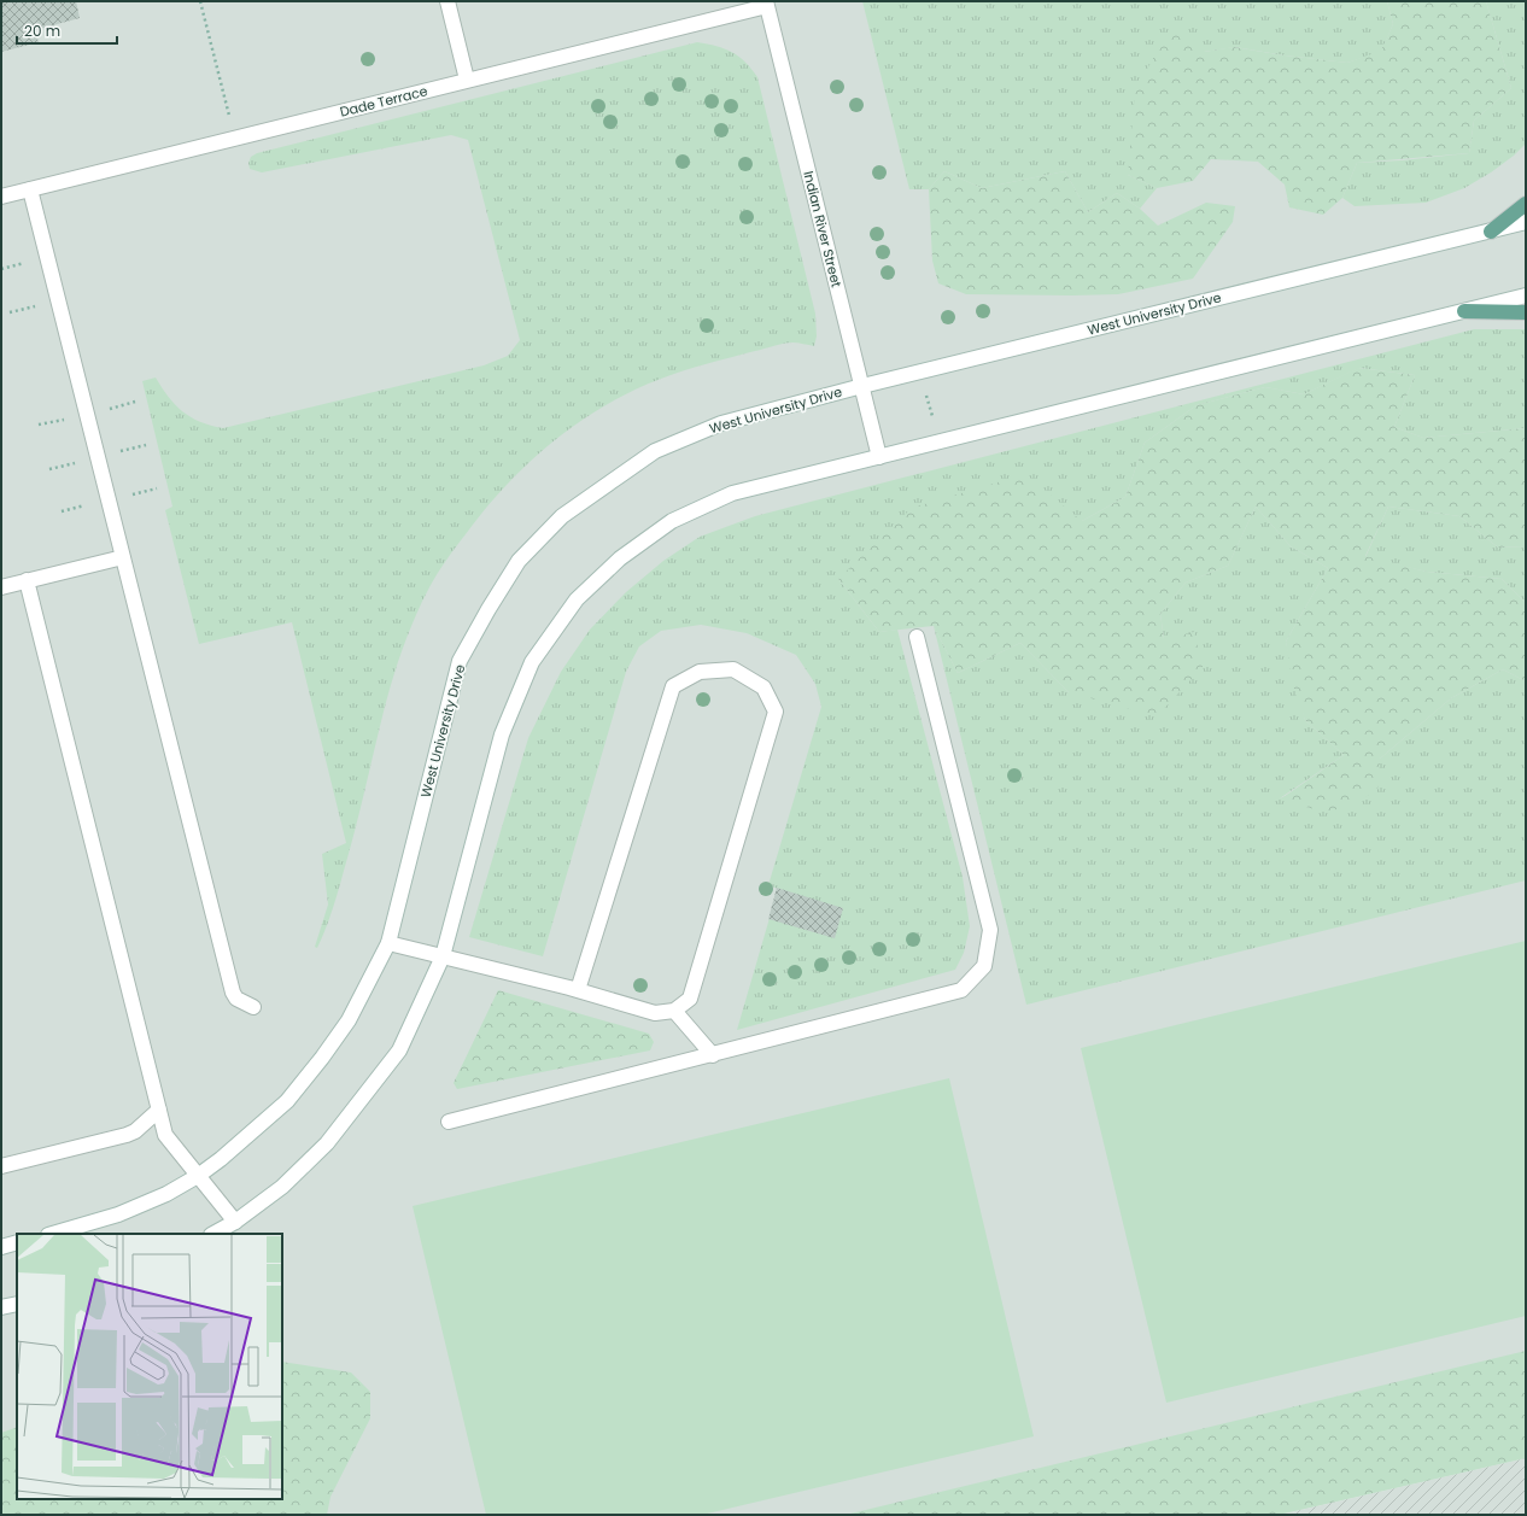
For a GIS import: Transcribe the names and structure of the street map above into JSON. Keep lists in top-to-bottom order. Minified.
{"streets":{"street":["Dade Terrace","Indian River Street","West University Drive"]},"crossings":[["Dade Terrace","Indian River Street"],["Indian River Street","West University Drive"]],"scale_bar":"20 m"}
